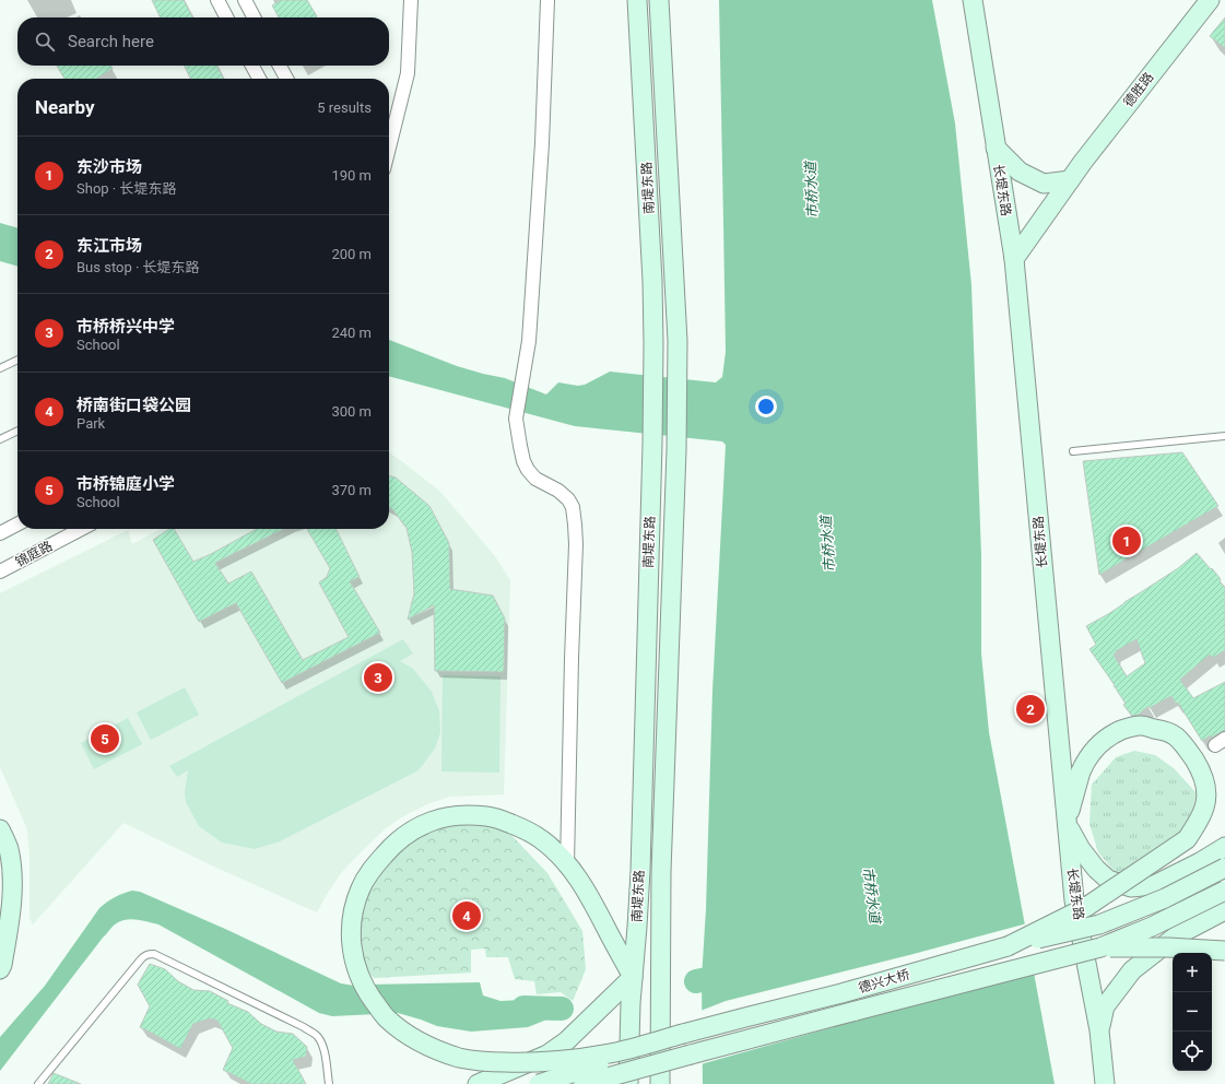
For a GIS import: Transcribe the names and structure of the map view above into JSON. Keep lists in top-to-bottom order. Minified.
{"streets":{"street":["德胜路","南堤东路","长堤东路","锦庭路","德兴大桥"]},"crossings":[["德胜路","长堤东路"]],"water":["市桥水道"],"page":{"search":"Search here","heading":["Nearby","5 results"],"list":[{"mark":"1","name":"东沙市场","note":"Shop · 长堤东路","value":"190 m"},{"mark":"2","name":"东江市场","note":"Bus stop · 长堤东路","value":"200 m"},{"mark":"3","name":"市桥桥兴中学","note":"School","value":"240 m"},{"mark":"4","name":"桥南街口袋公园","note":"Park","value":"300 m"},{"mark":"5","name":"市桥锦庭小学","note":"School","value":"370 m"}],"pins":["1","3","2","5","4"],"map_buttons":["+","−"]}}
